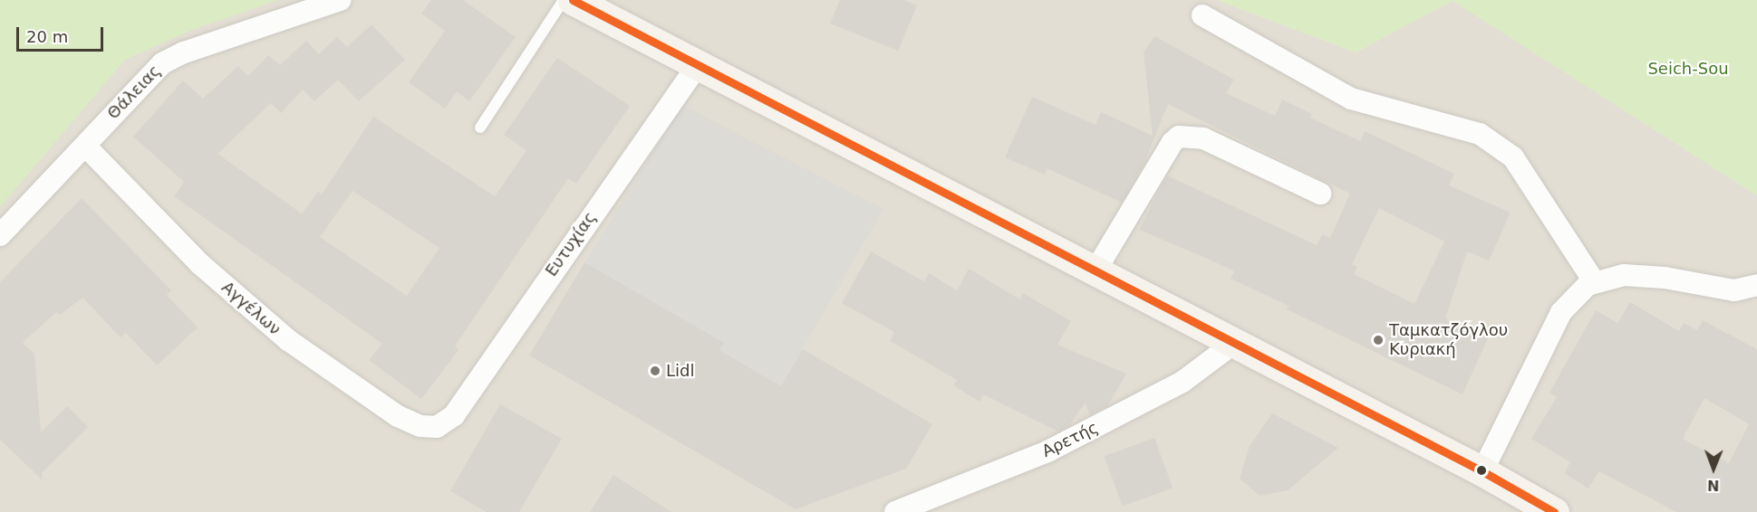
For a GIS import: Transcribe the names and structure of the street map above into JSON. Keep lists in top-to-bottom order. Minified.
{"streets":{"street":["Θάλειας","Ευτυχίας","Αγγέλων","Αρετής"]},"crossings":[["Θάλειας","Αγγέλων"],["Ευτυχίας","Αγγέλων"]],"parks":["Seich-Sou"],"places":["Ταμκατζόγλου Κυριακή","Lidl"],"scale_bar":"20 m","north":"bottom"}
